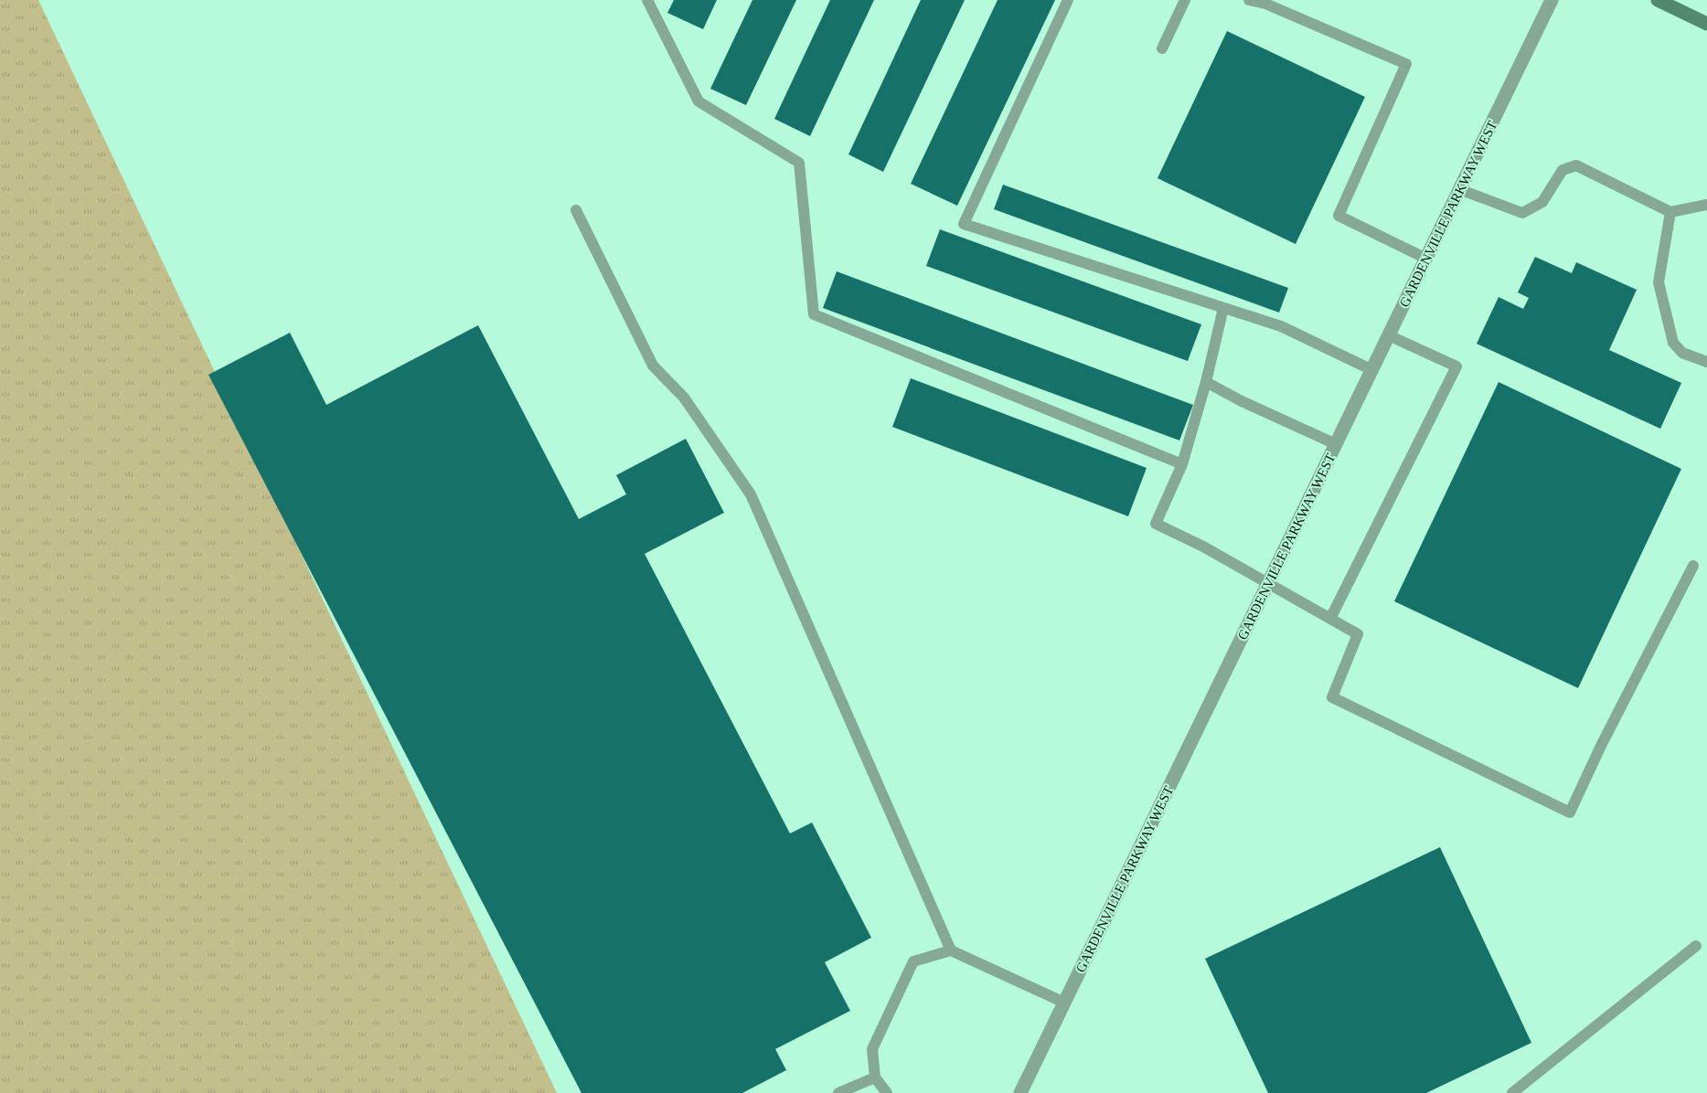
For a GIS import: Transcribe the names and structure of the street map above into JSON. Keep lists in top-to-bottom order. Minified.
{"streets":{"street":["GARDENVILLE PARKWAY WEST"]}}
